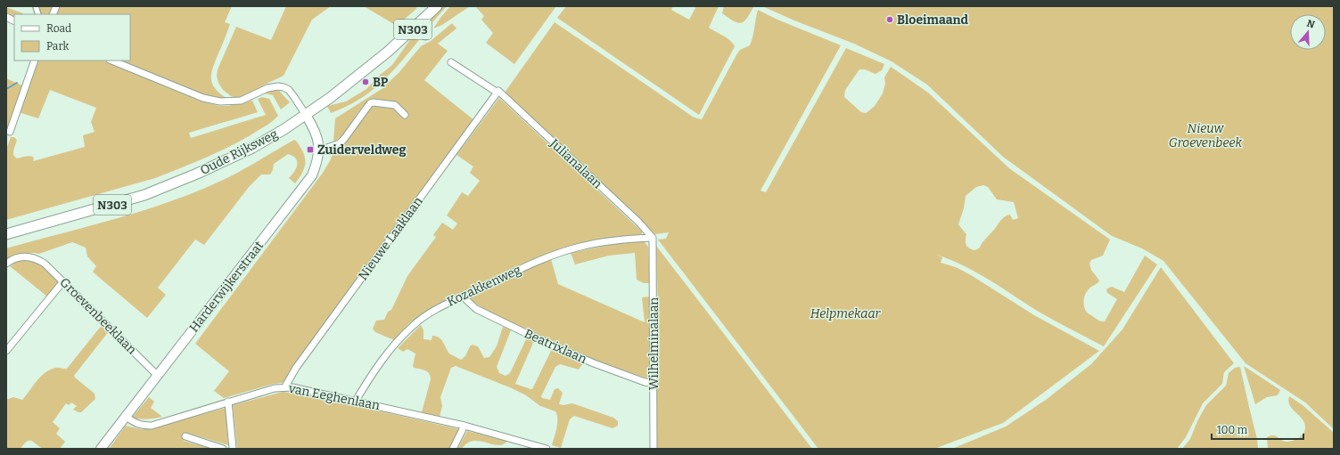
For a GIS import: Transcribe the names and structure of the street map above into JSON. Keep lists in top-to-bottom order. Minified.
{"streets":{"main road":["N303","Oude Rijksweg","Harderwijkerstraat"],"street":["Julianalaan","Nieuwe Laaklaan","Kozakkenweg","Groevenbeeklaan","Wilhelminalaan","Beatrixlaan","van Eeghenlaan"]},"crossings":[["Oude Rijksweg","Harderwijkerstraat"],["Julianalaan","Nieuwe Laaklaan"],["Julianalaan","Kozakkenweg"],["Julianalaan","Wilhelminalaan"],["Nieuwe Laaklaan","van Eeghenlaan"],["Kozakkenweg","Wilhelminalaan"],["Kozakkenweg","Beatrixlaan"],["Kozakkenweg","van Eeghenlaan"],["Harderwijkerstraat","Groevenbeeklaan"],["Harderwijkerstraat","van Eeghenlaan"],["Wilhelminalaan","Beatrixlaan"]],"parks":["Nieuw Groevenbeek","Helpmekaar"],"places":{"other":["Bloeimaand","BP"],"transit":["Zuiderveldweg"]},"legend":["Road","Park"],"scale_bar":"100 m","north":"top"}
